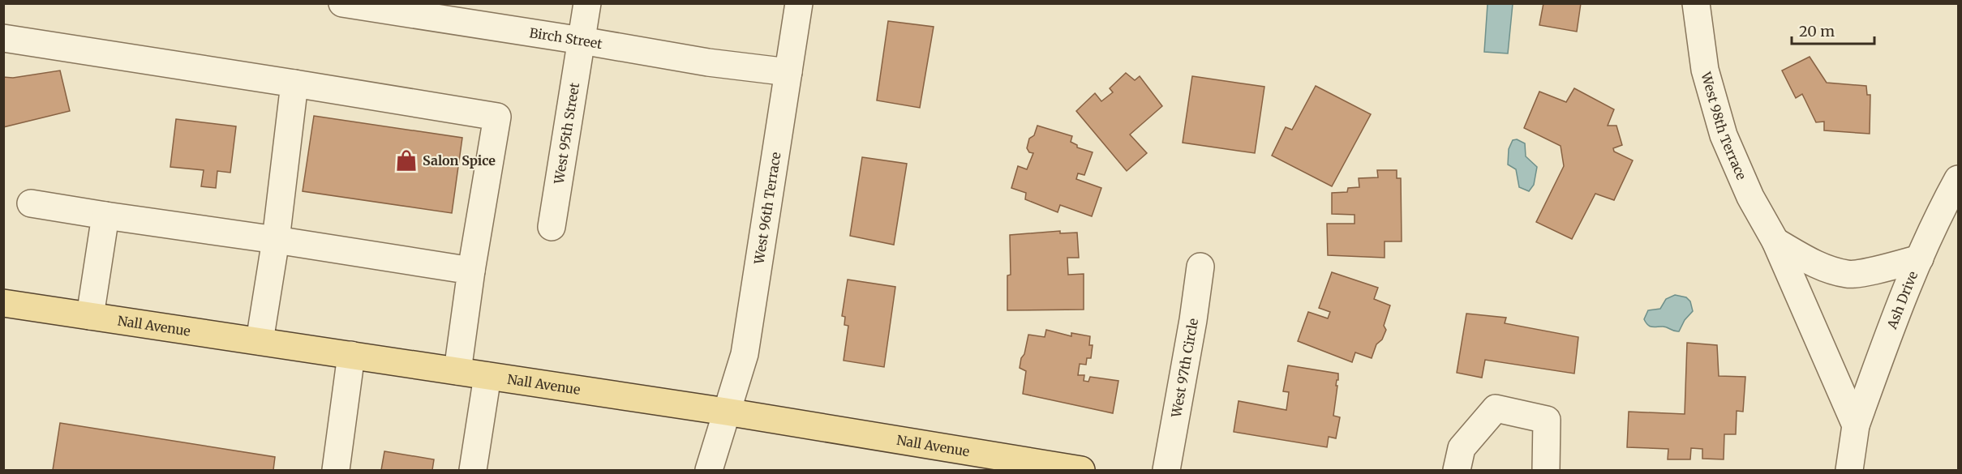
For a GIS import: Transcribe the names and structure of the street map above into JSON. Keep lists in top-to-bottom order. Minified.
{"streets":{"main road":["Nall Avenue"],"street":["Birch Street","West 98th Terrace","West 95th Street","West 96th Terrace","Ash Drive","West 97th Circle"]},"crossings":[["Birch Street","West 95th Street"],["Birch Street","West 96th Terrace"],["West 98th Terrace","Ash Drive"],["West 96th Terrace","Nall Avenue"]],"places":{"shop":["Salon Spice"]},"scale_bar":"20 m"}
